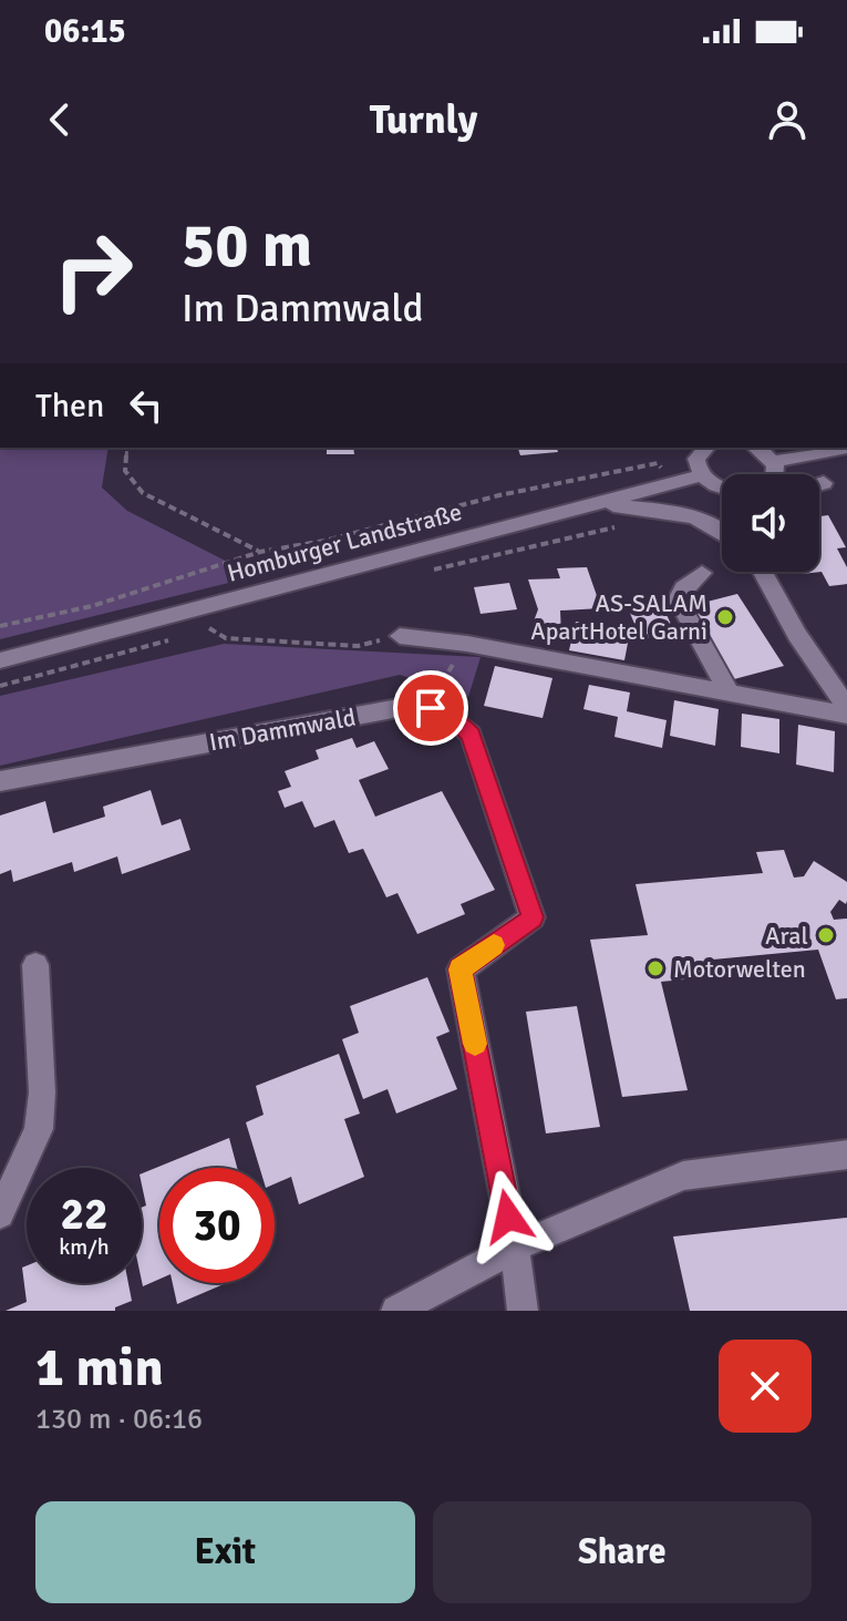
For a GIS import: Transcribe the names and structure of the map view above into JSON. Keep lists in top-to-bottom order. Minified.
{"streets":{"street":["Homburger Landstraße","Im Dammwald"]},"places":["AS-SALAM ApartHotel Garni","Aral","Motorwelten"],"page":{"status":"06:15","header":"Turnly","turn":["50 m","Im Dammwald"],"then":"Then","speed":"22 km/h","limit":"30","heading":["1 min","130 m · 06:16"],"buttons":["Exit","Share"]}}
